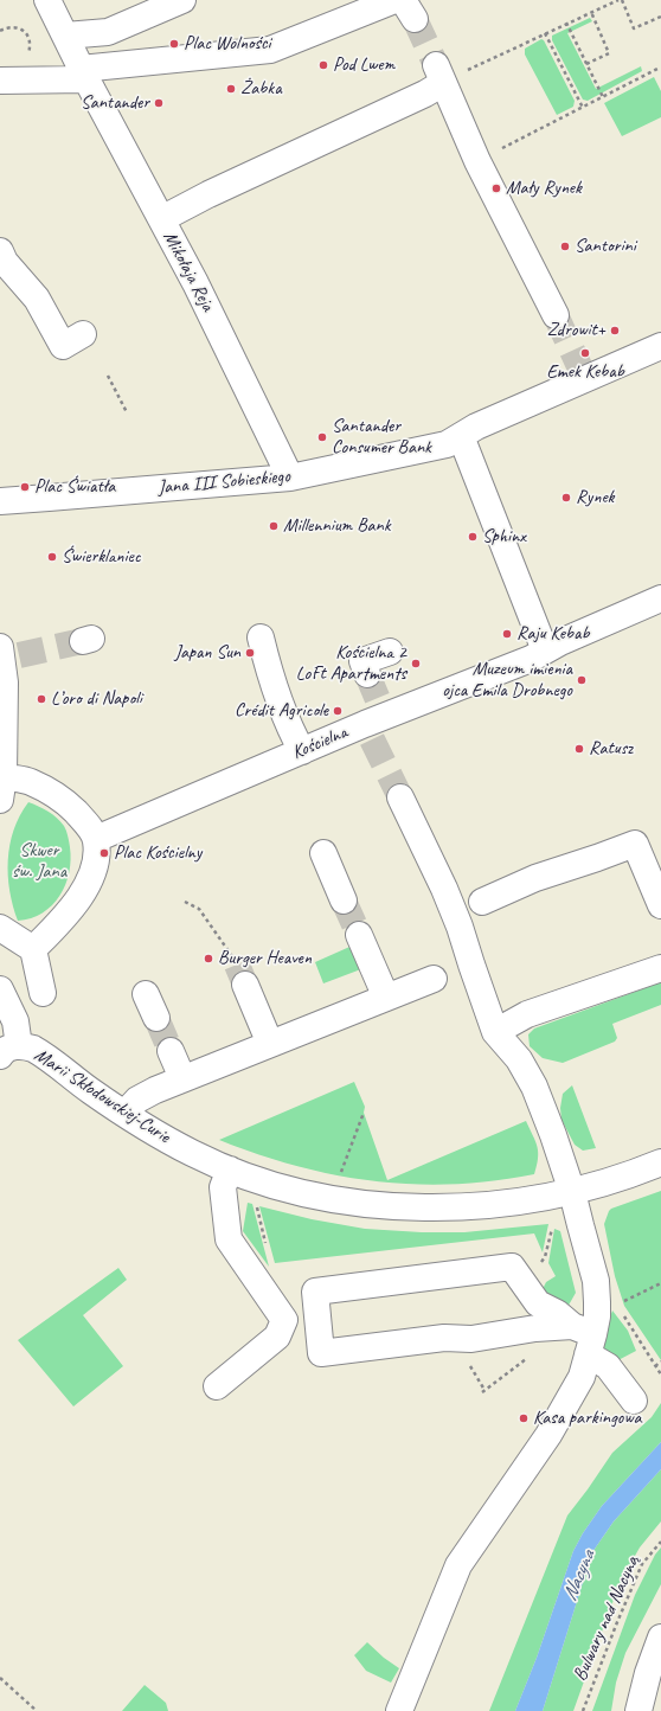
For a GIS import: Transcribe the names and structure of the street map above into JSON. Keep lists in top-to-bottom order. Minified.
{"streets":{"street":["Mikołaja Reja","Jana III Sobieskiego","Kościelna","Marii Skłodowskiej-Curie"],"path":["Bulwary nad Nacyną"]},"crossings":[["Mikołaja Reja","Jana III Sobieskiego"]],"water":["Nacyna"],"parks":["Skwer św. Jana"],"places":["Plac Wolności","Pod Lwem","Żabka","Santander","Mały Rynek","Santorini","Zdrowit+","Emek Kebab","Santander Consumer Bank","Plac Światła","Rynek","Millennium Bank","Sphinx","Świerklaniec","Raju Kebab","Japan Sun","Kościelna 2 LoFt Apartments","Muzeum imienia ojca Emila Drobnego","L’oro di Napoli","Crédit Agricole","Ratusz","Plac Kościelny","Burger Heaven","Kasa parkingowa"]}
